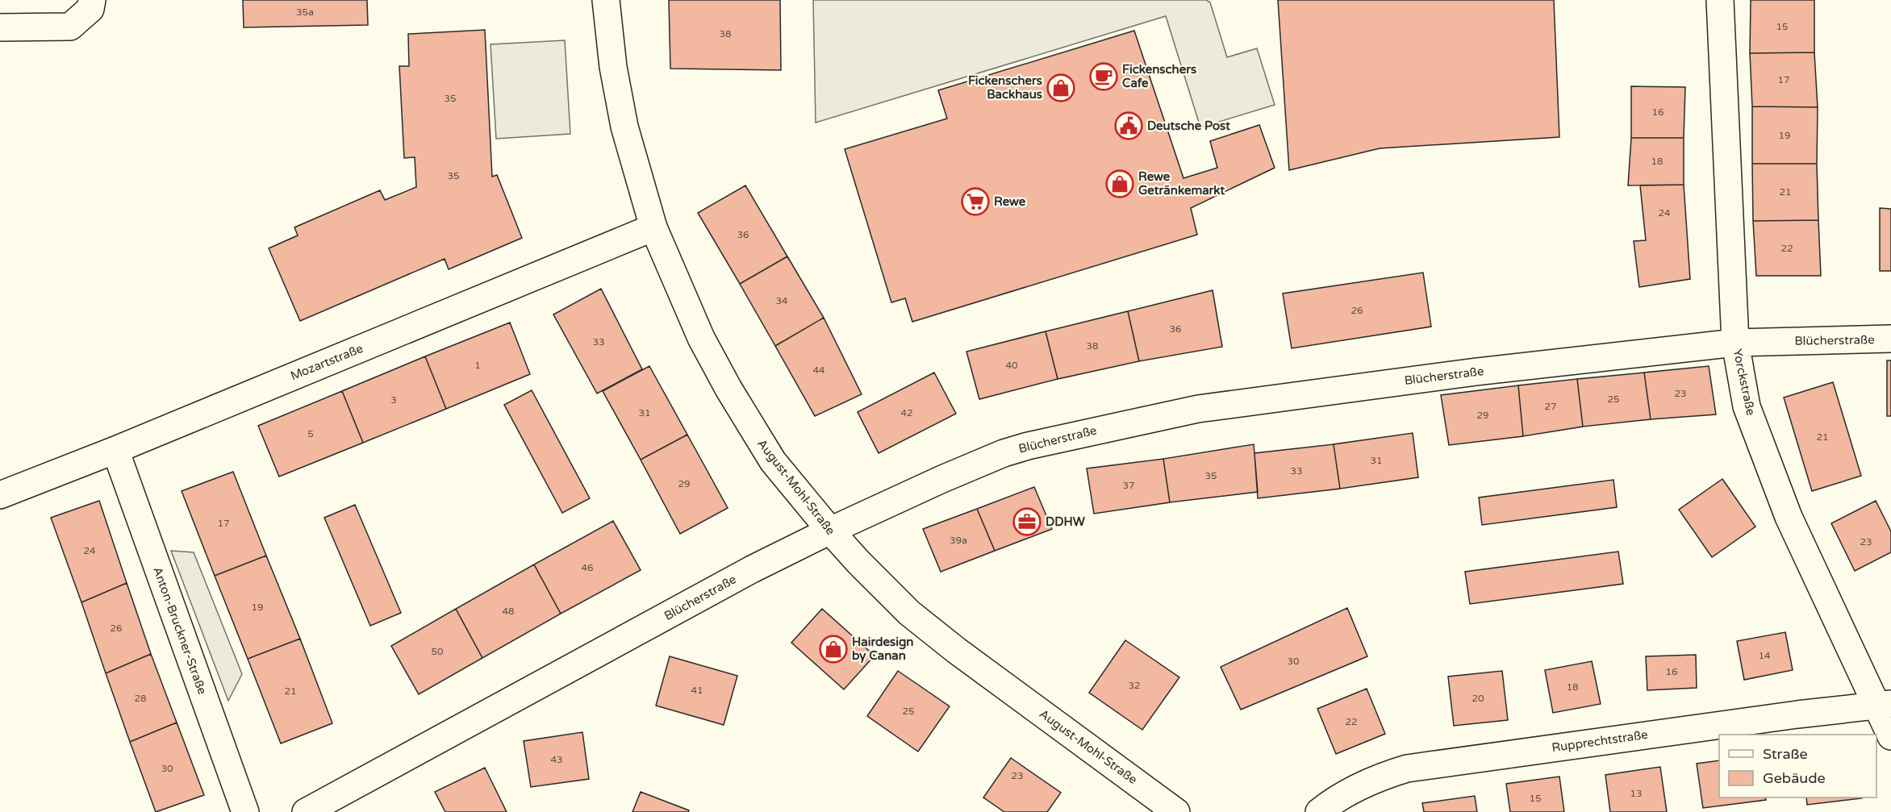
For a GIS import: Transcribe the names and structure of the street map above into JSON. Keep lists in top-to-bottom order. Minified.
{"streets":{"street":["Blücherstraße","Mozartstraße","Yorckstraße","August-Mohl-Straße","Anton-Bruckner-Straße","Rupprechtstraße"]},"crossings":[["Blücherstraße","Yorckstraße"],["Blücherstraße","August-Mohl-Straße"],["Mozartstraße","August-Mohl-Straße"],["Mozartstraße","Anton-Bruckner-Straße"],["Yorckstraße","Rupprechtstraße"]],"places":{"cafe":["Fickenschers Cafe"],"shop":["Fickenschers Backhaus","Rewe Getränkemarkt","Hairdesign by Canan"],"public building":["Deutsche Post"],"supermarket":["Rewe"],"office":["DDHW"]},"house_numbers":["35a","15","38","17","35","16","19","18","35","21","24","36","22","34","26","36","33","38","1","40","44","23","25","3","27","31","42","29","5","21","31","33","35","29","37","17","39a","23","24","46","19","48","26","50","14","30","16","32","18","41","21","28","20","25","22","43","30","23","13","15"],"legend":["Straße","Gebäude"]}
